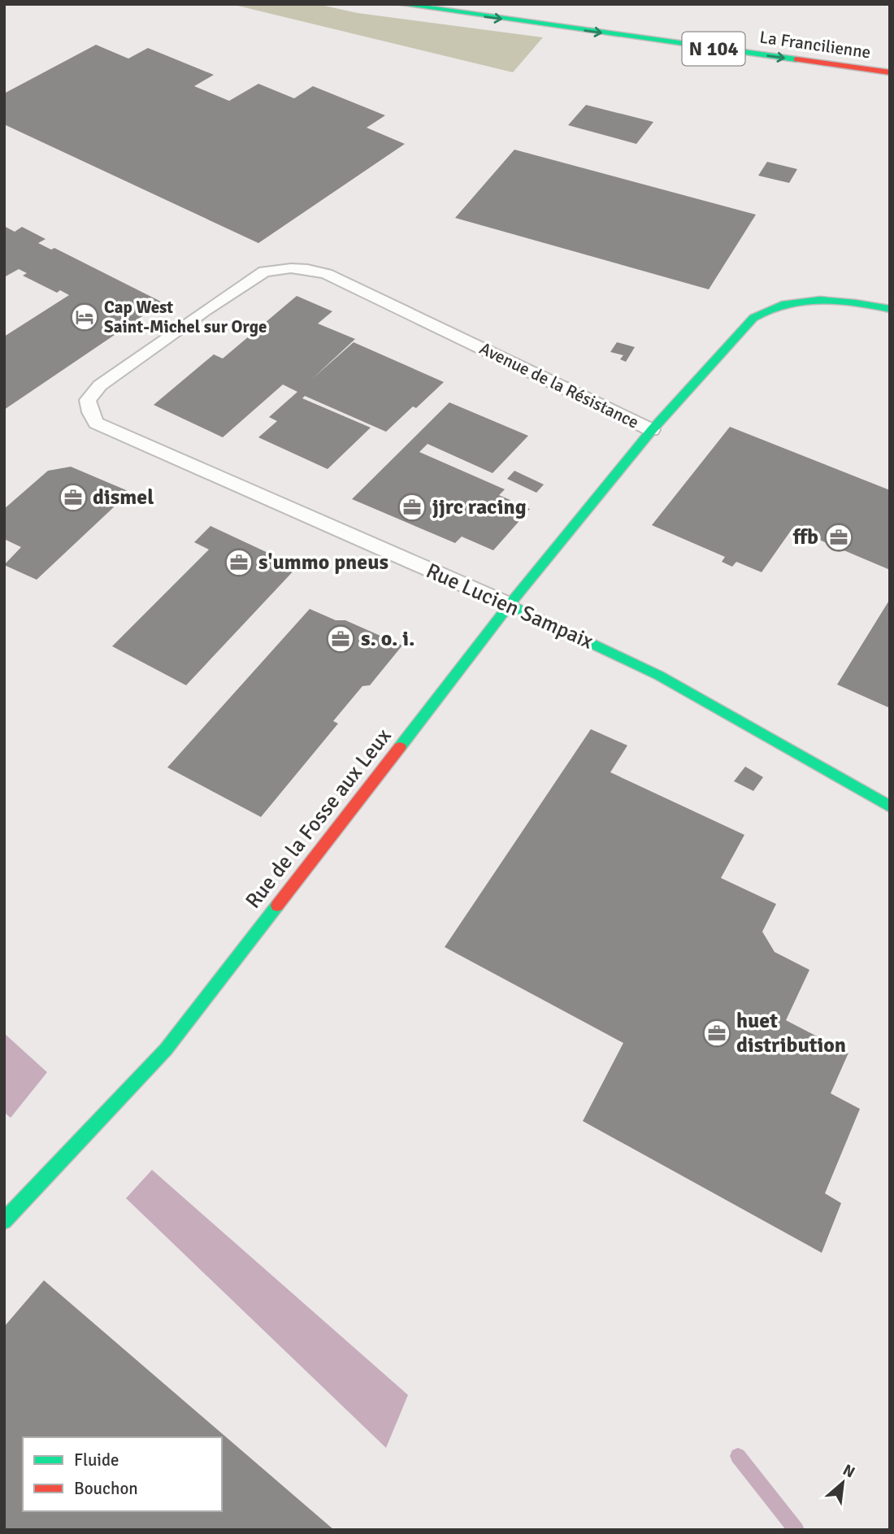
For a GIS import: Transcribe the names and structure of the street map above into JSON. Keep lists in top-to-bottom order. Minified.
{"streets":{"main road":["La Francilienne","N 104","Avenue de la Résistance","Rue Lucien Sampaix","Rue de la Fosse aux Leux"]},"crossings":[["Avenue de la Résistance","Rue Lucien Sampaix"],["Avenue de la Résistance","Rue de la Fosse aux Leux"],["Rue Lucien Sampaix","Rue de la Fosse aux Leux"]],"one_way":["La Francilienne"],"places":{"hotel":["Cap West Saint-Michel sur Orge"],"office":["dismel","jjrc racing","ffb","s'ummo pneus","s. o. i.","huet distribution"]},"legend":["Fluide","Bouchon"],"north":"top right"}
